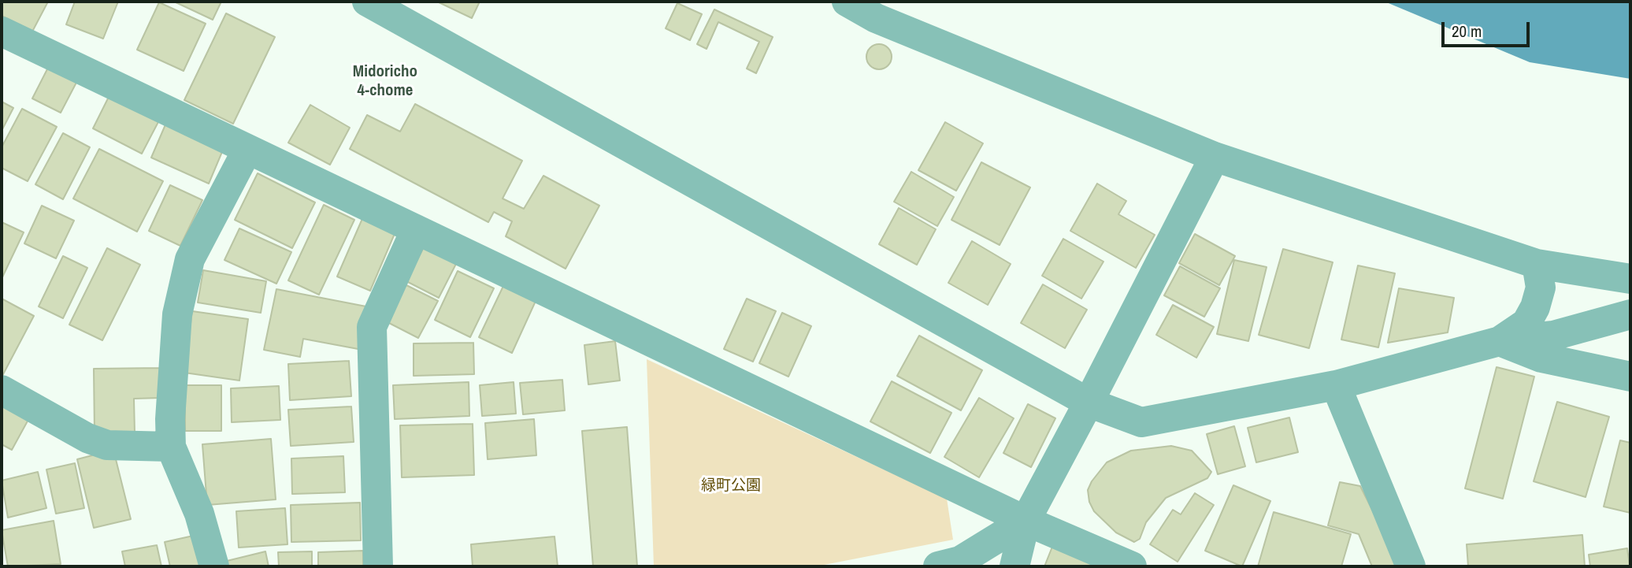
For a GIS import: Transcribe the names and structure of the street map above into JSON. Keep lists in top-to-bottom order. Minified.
{"districts":["Midoricho 4-chome"],"parks":["緑町公園"],"scale_bar":"20 m"}
